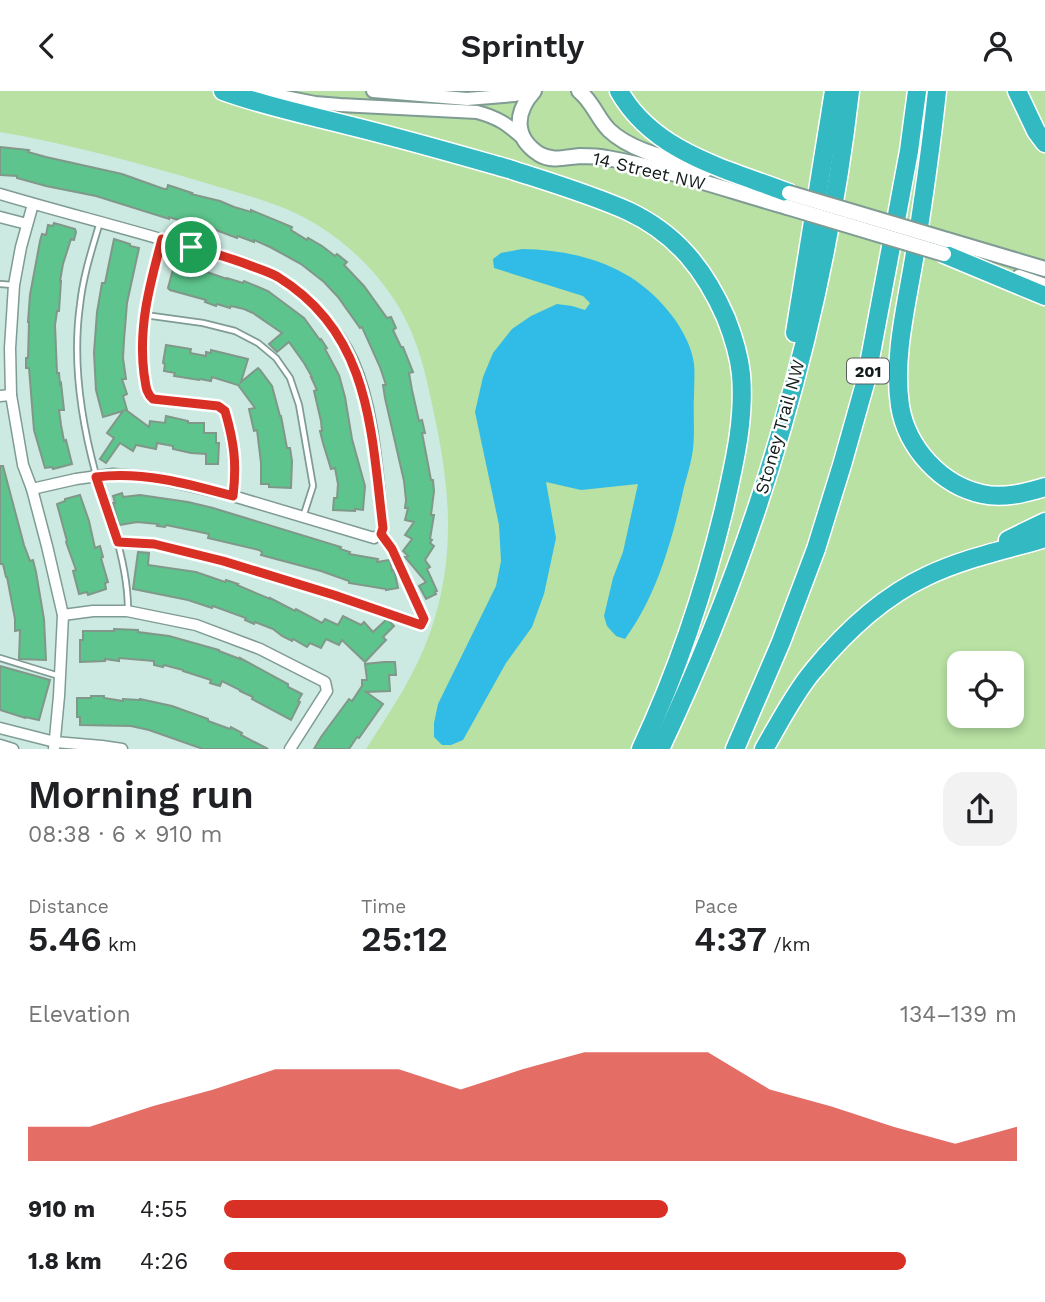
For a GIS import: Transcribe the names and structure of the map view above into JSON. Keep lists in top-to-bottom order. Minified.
{"streets":{"highway":["201","Stoney Trail NW"],"main road":["14 Street NW"]},"page":{"header":"Sprintly","heading":["Morning run","08:38 · 6 × 910 m"],"stats":[["Distance","5.46 km"],["Time","25:12"],["Pace","4:37 /km"]],"chart":["Elevation","134–139 m"],"list":[{"name":"910 m","note":"4:55"},{"name":"1.8 km","note":"4:26"}]}}
